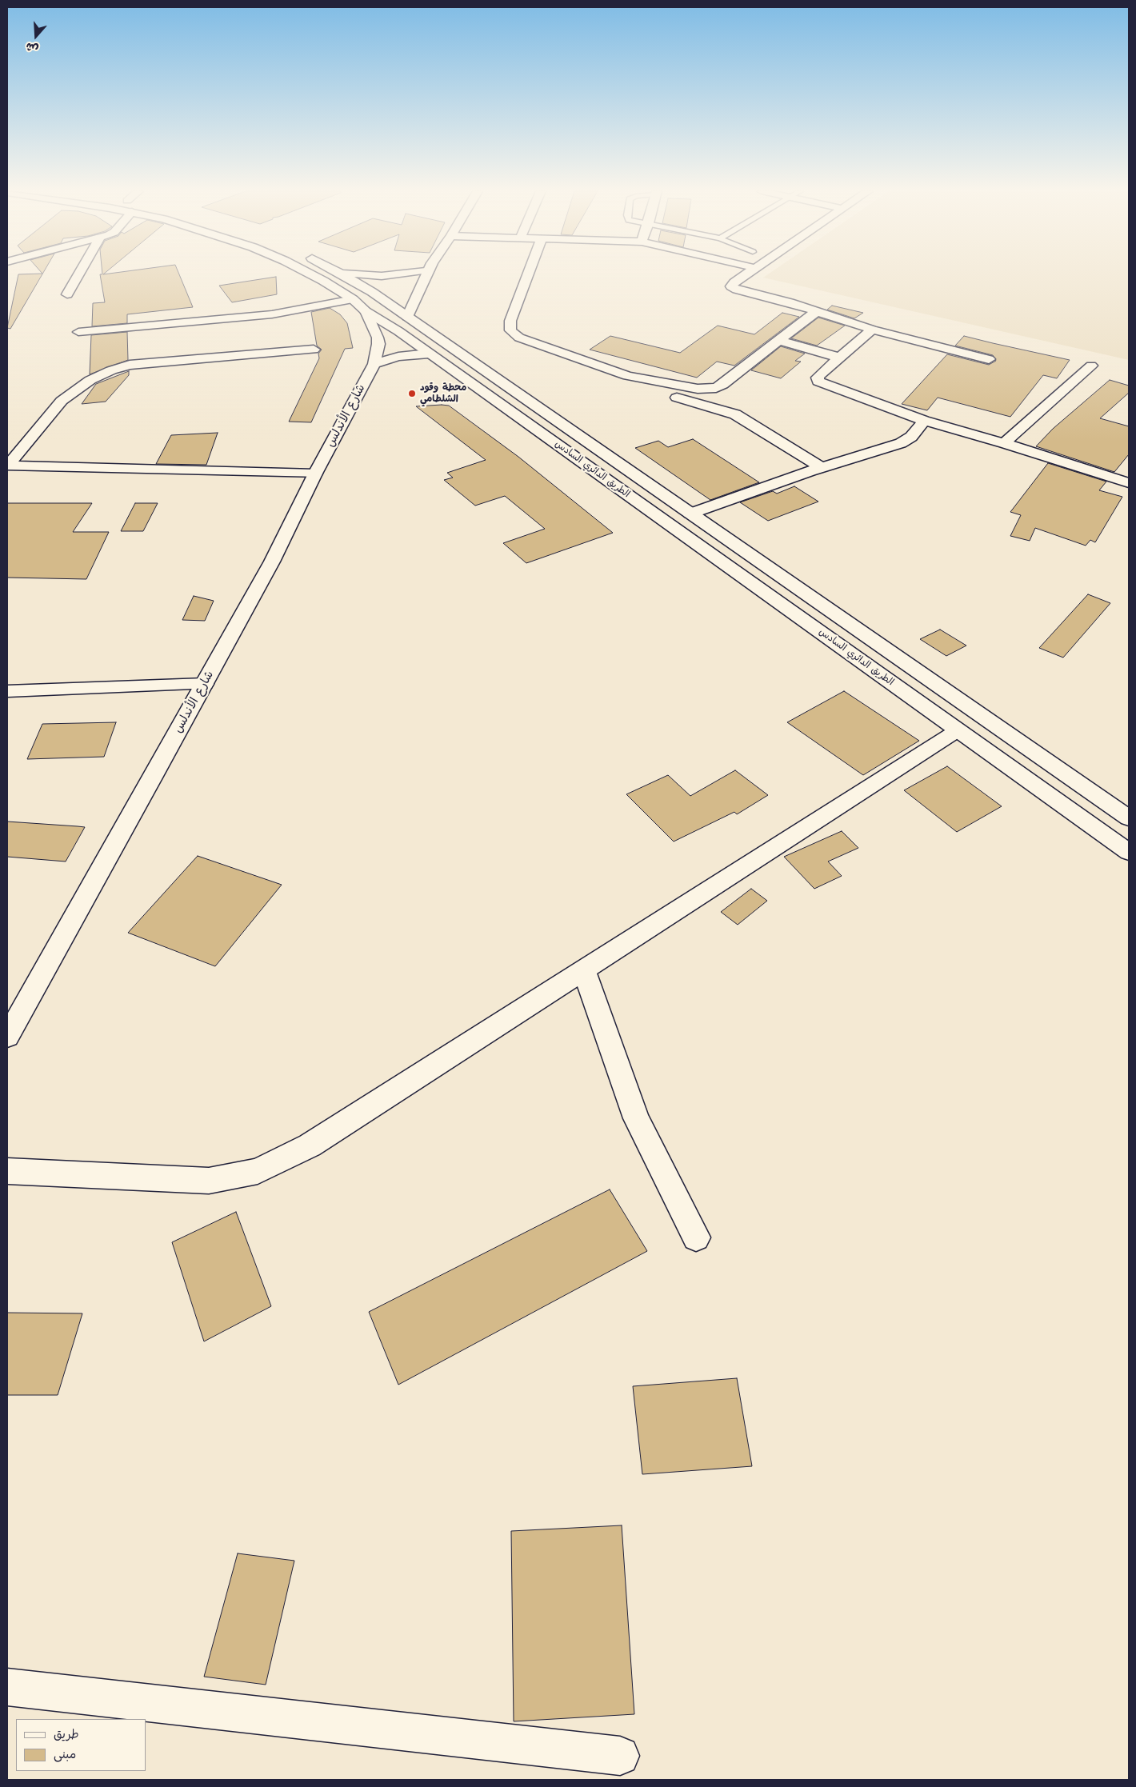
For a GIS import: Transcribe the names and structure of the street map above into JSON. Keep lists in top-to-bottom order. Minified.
{"streets":{"main road":["شارع الأندلس","الطريق الدائري السادس"]},"crossings":[["شارع الأندلس","الطريق الدائري السادس"]],"places":["محطة وقود الشلطامي"],"legend":["طريق","مبنى"],"north":"bottom"}
